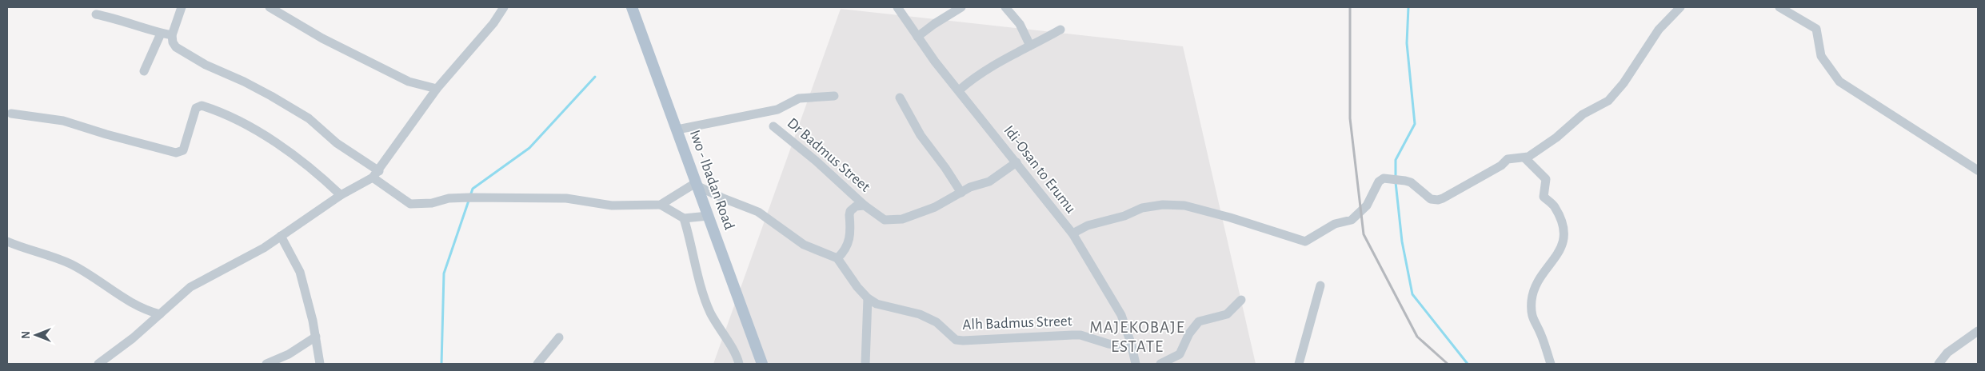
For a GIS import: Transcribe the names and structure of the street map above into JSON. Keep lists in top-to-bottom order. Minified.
{"streets":{"main road":["Iwo - Ibadan Road"],"street":["Dr Badmus Street","Idi-Osan to Erumu","Alh Badmus Street"]},"crossings":[["Idi-Osan to Erumu","Alh Badmus Street"]],"districts":["MAJEKOBAJE ESTATE"],"north":"left"}
